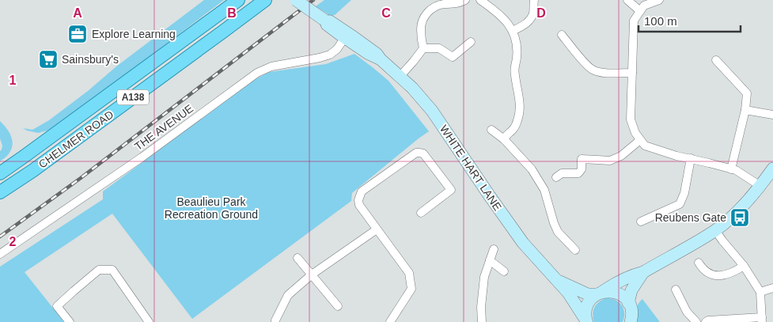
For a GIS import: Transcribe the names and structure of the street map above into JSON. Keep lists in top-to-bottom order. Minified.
{"streets":{"main road":["A138","CHELMER ROAD"],"street":["THE AVENUE","WHITE HART LANE"]},"crossings":[["THE AVENUE","WHITE HART LANE"]],"parks":["Beaulieu Park Recreation Ground"],"places":{"office":["Explore Learning"],"supermarket":["Sainsbury's"],"bus stop":["Reubens Gate"]},"scale_bar":"100 m","grid":{"columns":["A","B","C","D"],"rows":["1","2"]}}
